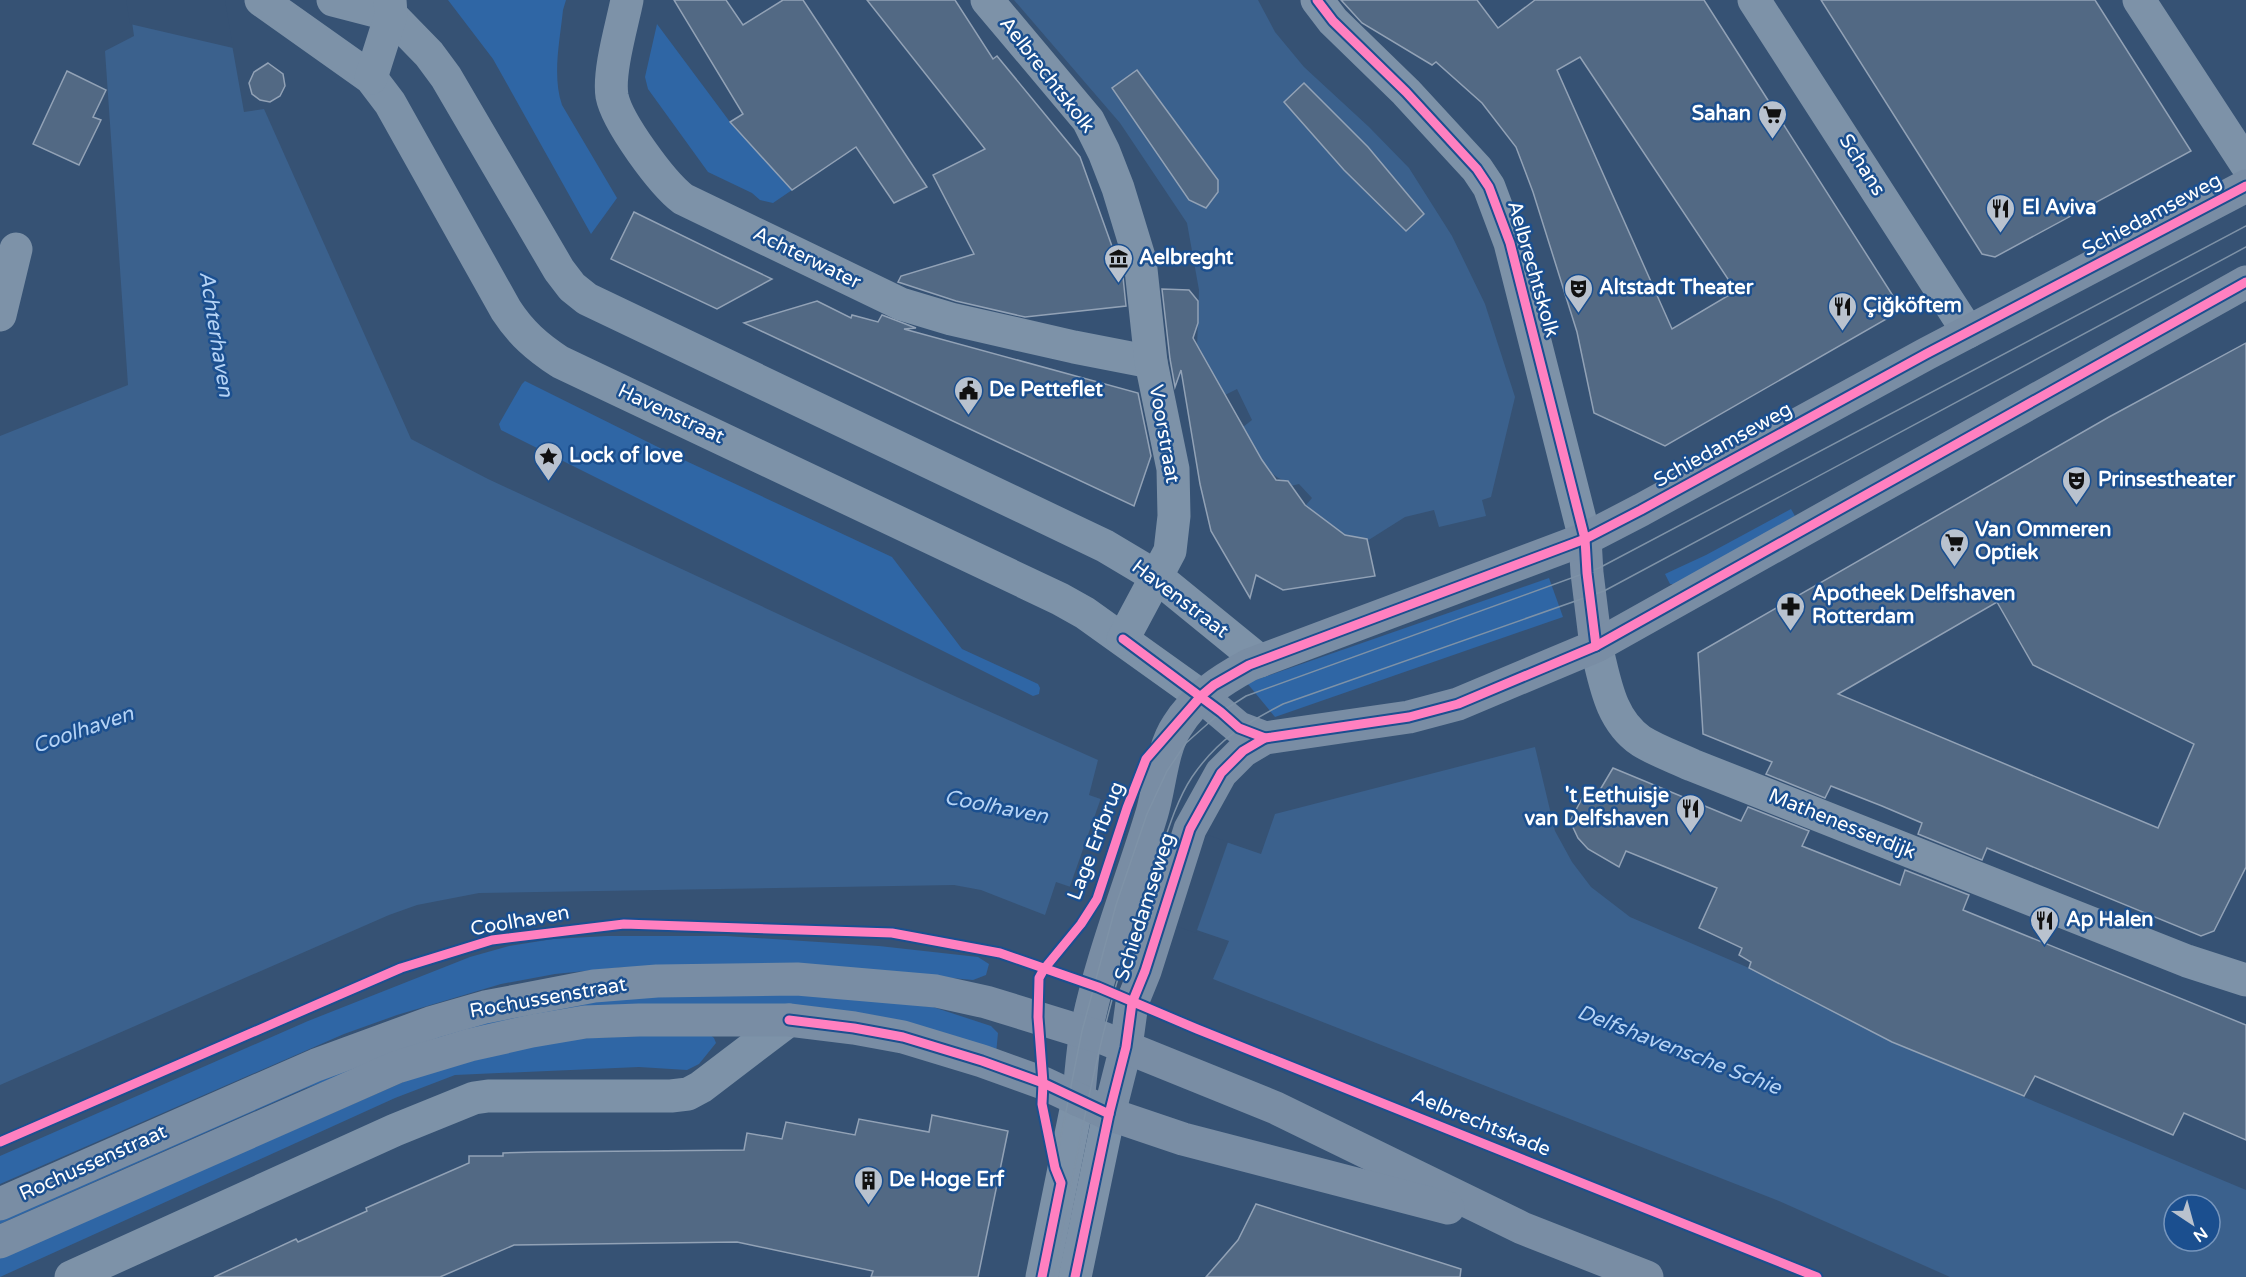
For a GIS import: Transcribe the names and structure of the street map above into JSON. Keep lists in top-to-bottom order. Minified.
{"streets":{"street":["Aelbrechtskolk","Schans","Schiedamseweg","Achterwater","Havenstraat","Voorstraat","Mathenesserdijk","Rochussenstraat"],"cycle path":["Lage Erfbrug","Coolhaven"]},"crossings":[["Aelbrechtskolk","Schiedamseweg"],["Aelbrechtskolk","Achterwater"],["Aelbrechtskolk","Voorstraat"],["Aelbrechtskolk","Mathenesserdijk"],["Schans","Schiedamseweg"],["Schiedamseweg","Havenstraat"],["Schiedamseweg","Mathenesserdijk"],["Schiedamseweg","Rochussenstraat"],["Achterwater","Voorstraat"],["Havenstraat","Voorstraat"]],"water":["Achterhaven","Coolhaven","Delfshavensche Schie"],"places":{"supermarket":["Sahan","Van Ommeren Optiek"],"restaurant":["El Aviva","Çiğköftem","'t Eethuisje van Delfshaven","Ap Halen"],"museum":["Aelbreght"],"theatre":["Altstadt Theater","Prinsestheater"],"public building":["De Petteflet"],"place":["Lock of love"],"pharmacy":["Apotheek Delfshaven Rotterdam"],"building":["De Hoge Erf"]},"north":"bottom right"}
